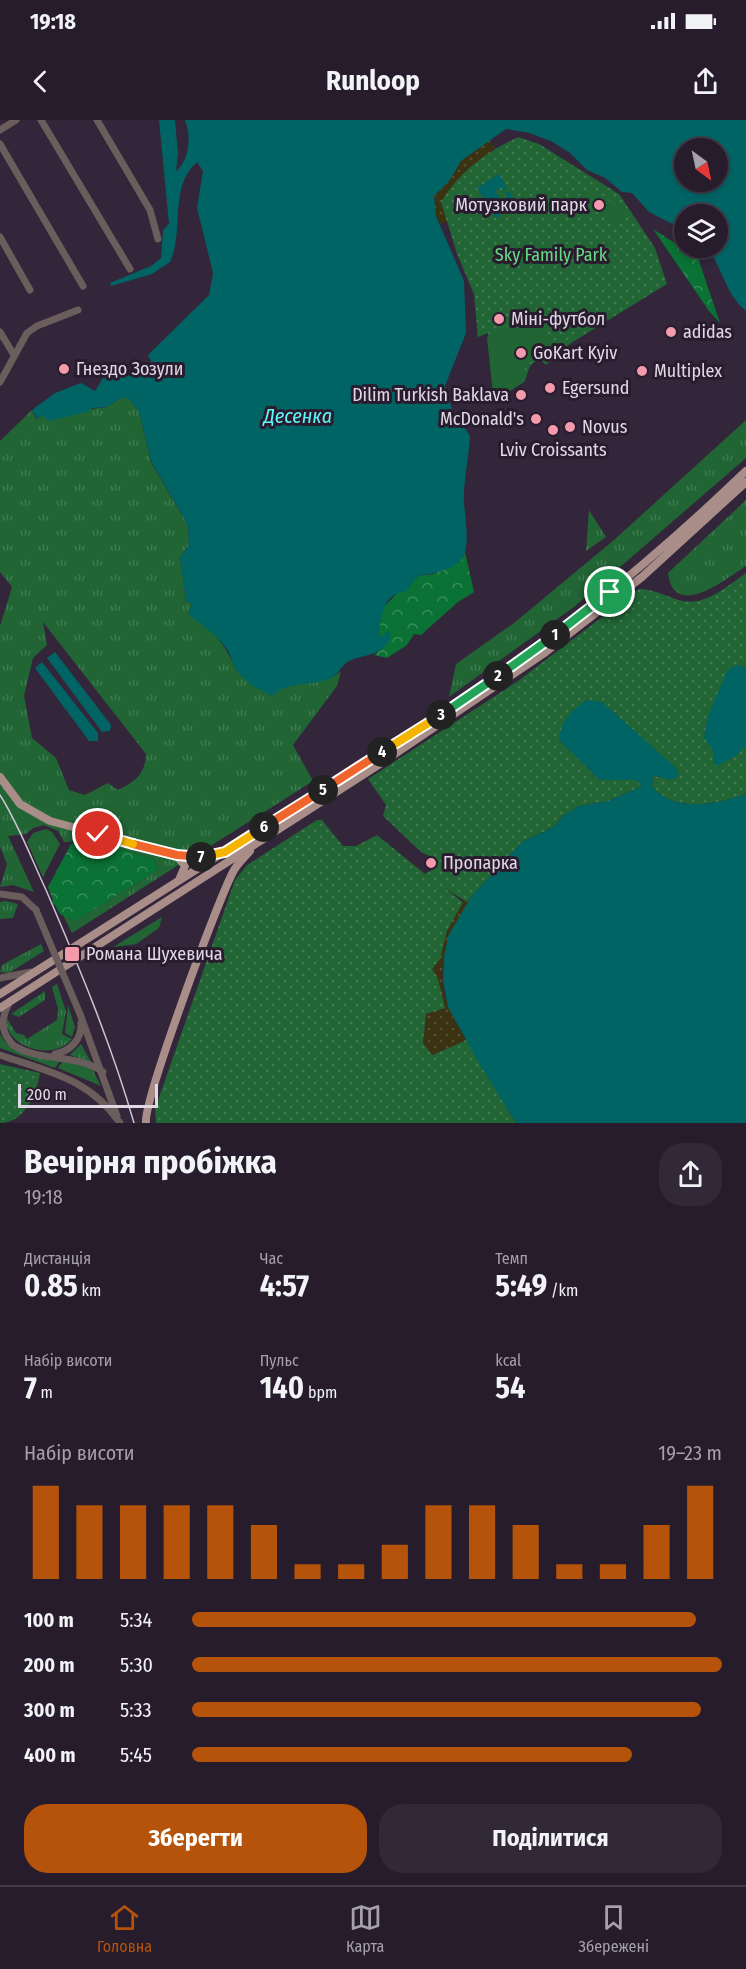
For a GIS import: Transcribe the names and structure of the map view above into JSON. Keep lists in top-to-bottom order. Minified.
{"water":["Десенка"],"parks":["Sky Family Park"],"places":{"other":["Мотузковий парк","Міні-футбол","adidas","GoKart Kyiv","Гнездо Зозули","Multiplex","Egersund","Dilim Turkish Baklava","McDonald's","Novus","Lviv Croissants","Пропарка"],"transit":["Романа Шухевича"]},"scale_bar":"200 m","north":"bottom right","page":{"status":"19:18","header":"Runloop","pins":["1","2","3","4","5","6","7"],"scale":"200 m","heading":["Вечірня пробіжка","19:18"],"stats":[["Дистанція","0.85 km"],["Час","4:57"],["Темп","5:49 /km"],["Набір висоти","7 m"],["Пульс","140 bpm"],["kcal","54"]],"chart":["Набір висоти","19–23 m"],"list":[{"name":"100 m","note":"5:34"},{"name":"200 m","note":"5:30"},{"name":"300 m","note":"5:33"},{"name":"400 m","note":"5:45"}],"buttons":["Зберегти","Поділитися"],"tabs":["Головна","Карта","Збережені"]}}
